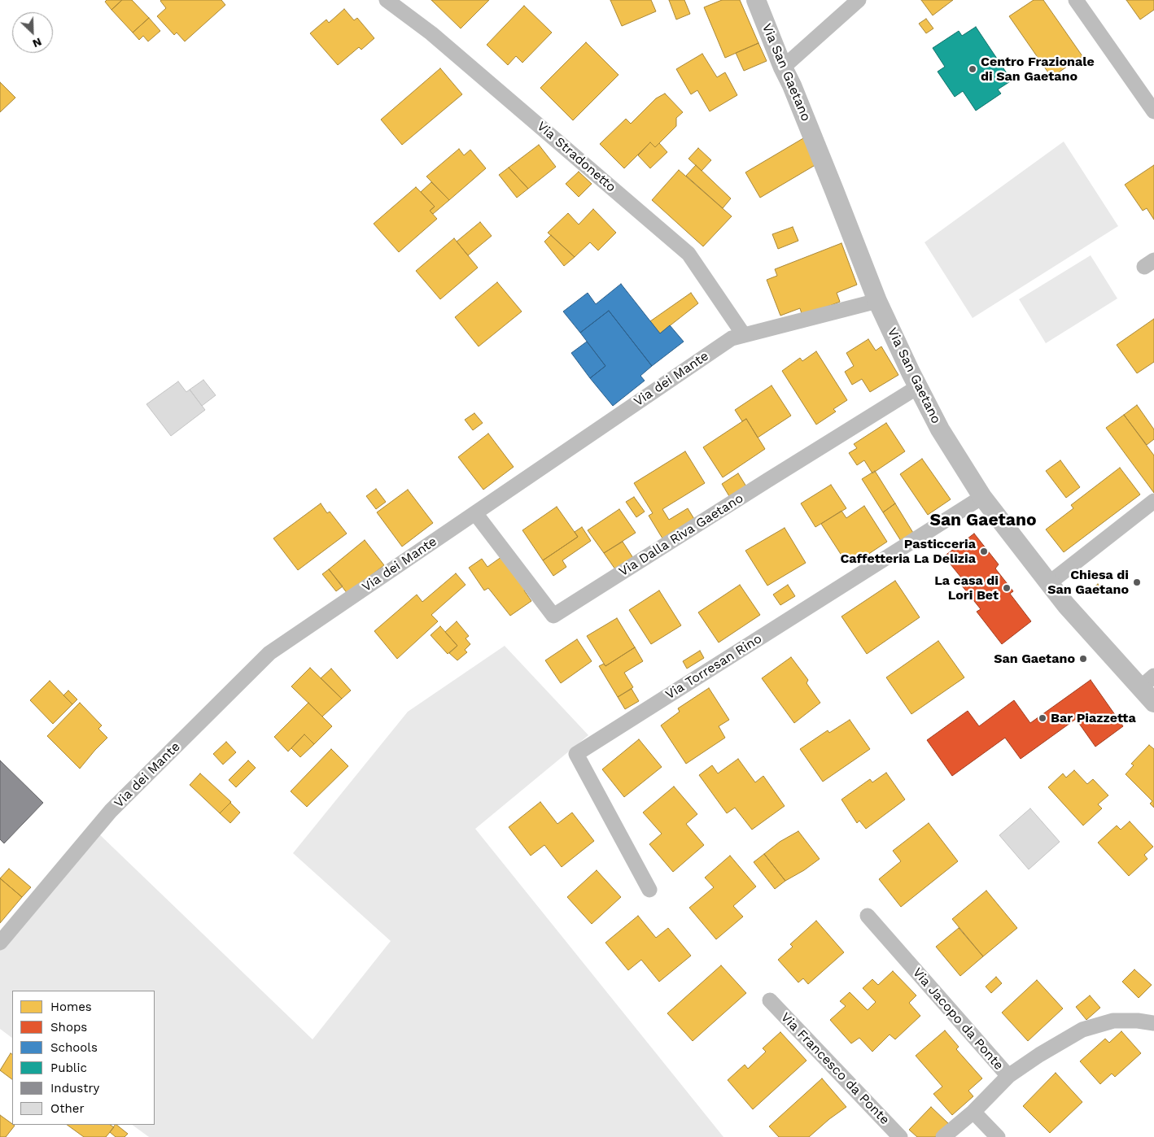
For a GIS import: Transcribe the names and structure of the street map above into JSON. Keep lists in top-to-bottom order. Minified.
{"streets":{"street":["Via San Gaetano","Via Stradonetto","Via dei Mante","Via Dalla Riva Gaetano","Via Torresan Rino","Via Jacopo da Ponte","Via Francesco da Ponte"]},"crossings":[["Via San Gaetano","Via dei Mante"],["Via San Gaetano","Via Dalla Riva Gaetano"],["Via San Gaetano","Via Torresan Rino"],["Via Stradonetto","Via dei Mante"],["Via dei Mante","Via Dalla Riva Gaetano"]],"districts":["San Gaetano"],"places":["Centro Frazionale di San Gaetano","Pasticceria Caffetteria La Delizia","Chiesa di San Gaetano","La casa di Lori Bet","San Gaetano","Bar Piazzetta"],"legend":["Homes","Shops","Schools","Public","Industry","Other"],"north":"bottom right"}
